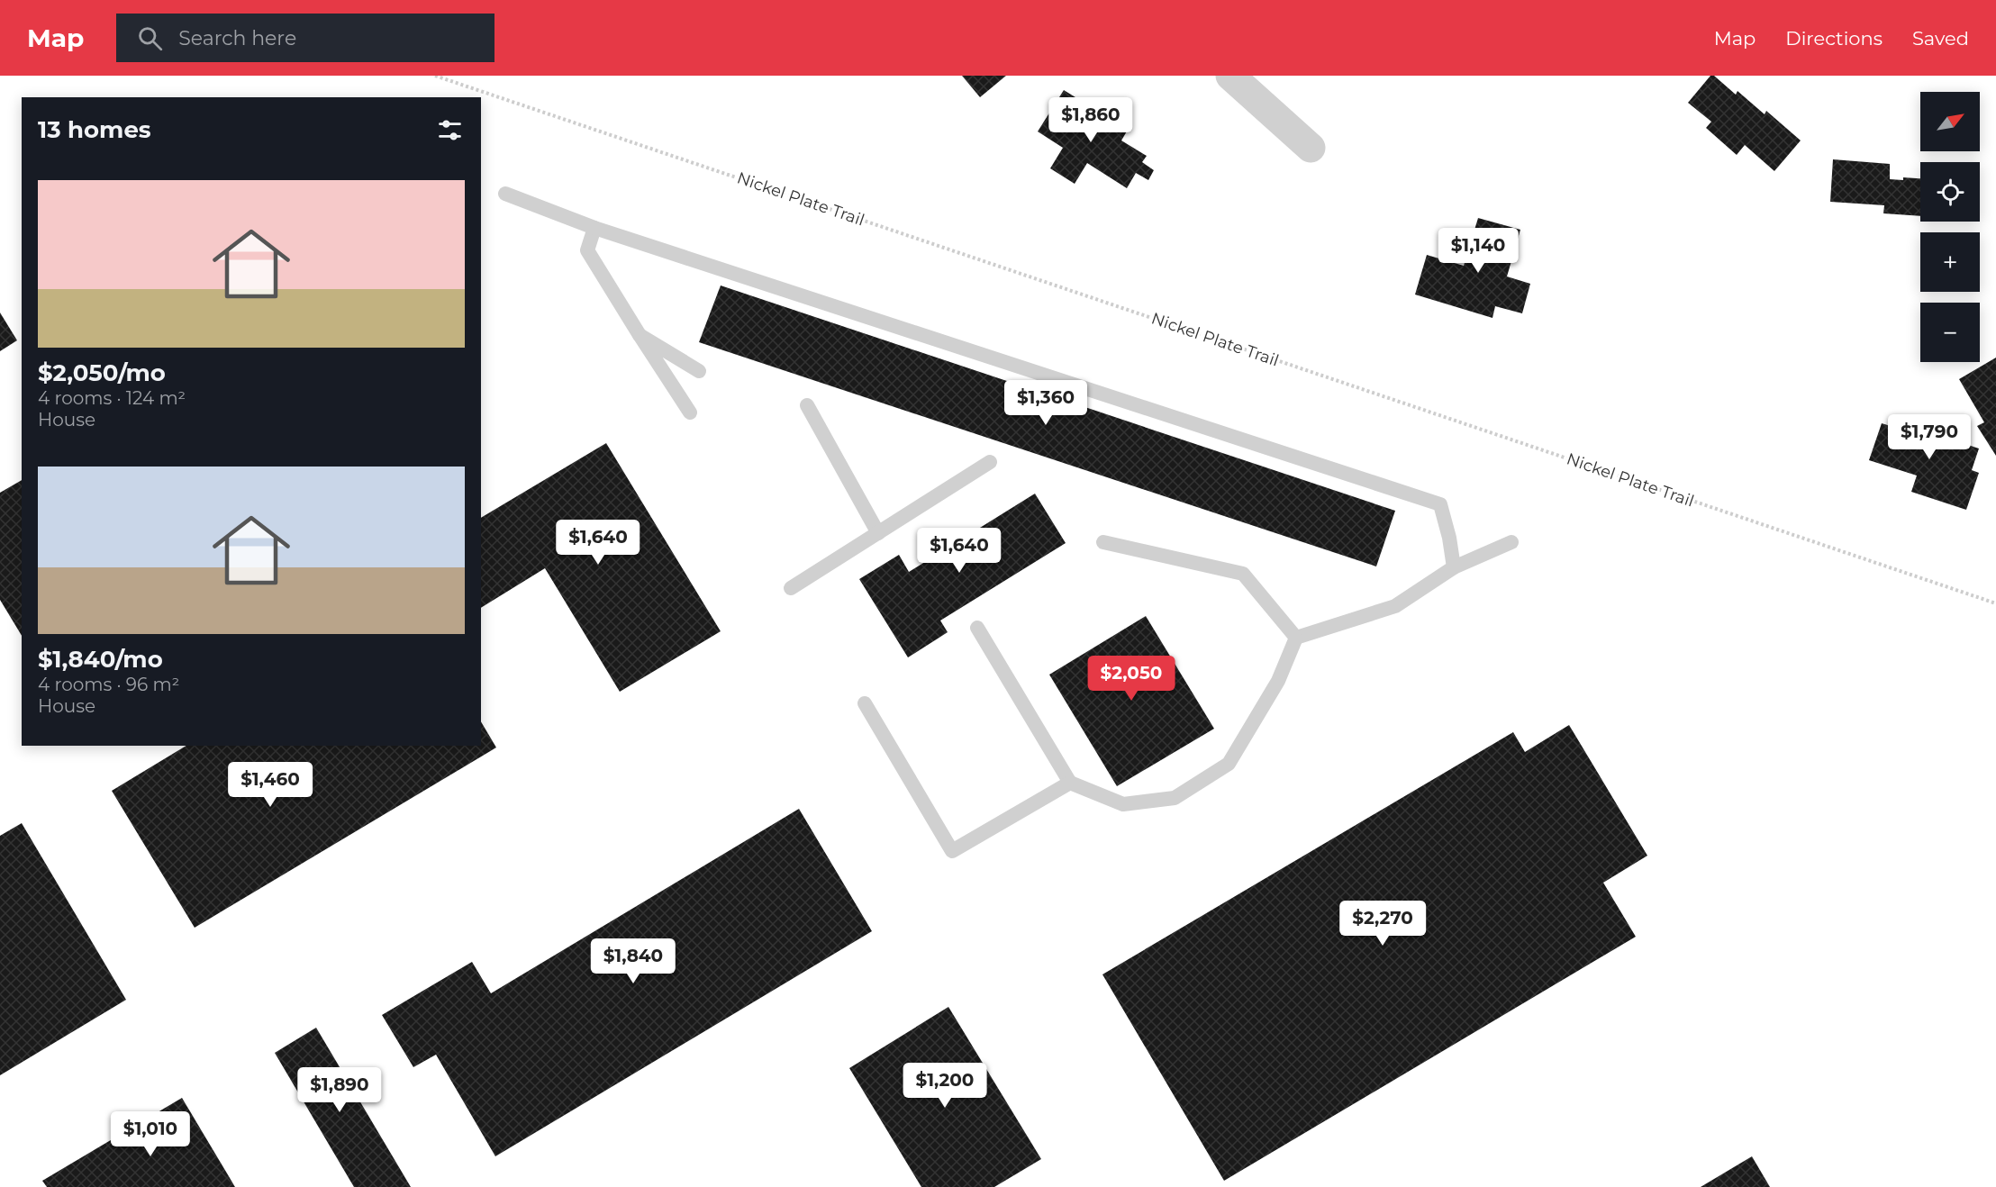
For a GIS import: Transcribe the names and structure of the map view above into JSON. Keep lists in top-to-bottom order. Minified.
{"streets":{"path":["Nickel Plate Trail"]},"north":"top right","page":{"header":"Map","search":"Search here","nav":["Map","Directions","Saved"],"map_buttons":["+","−"],"price":["$1,860","$1,140","$1,360","$1,790","$1,640","$1,640","$2,050","$1,460","$2,270","$1,840","$1,200","$1,890","$1,010"],"heading":"13 homes","list":[{"name":"$2,050/mo","note":"4 rooms · 124 m² · House"},{"name":"$1,840/mo","note":"4 rooms · 96 m² · House"}]}}
